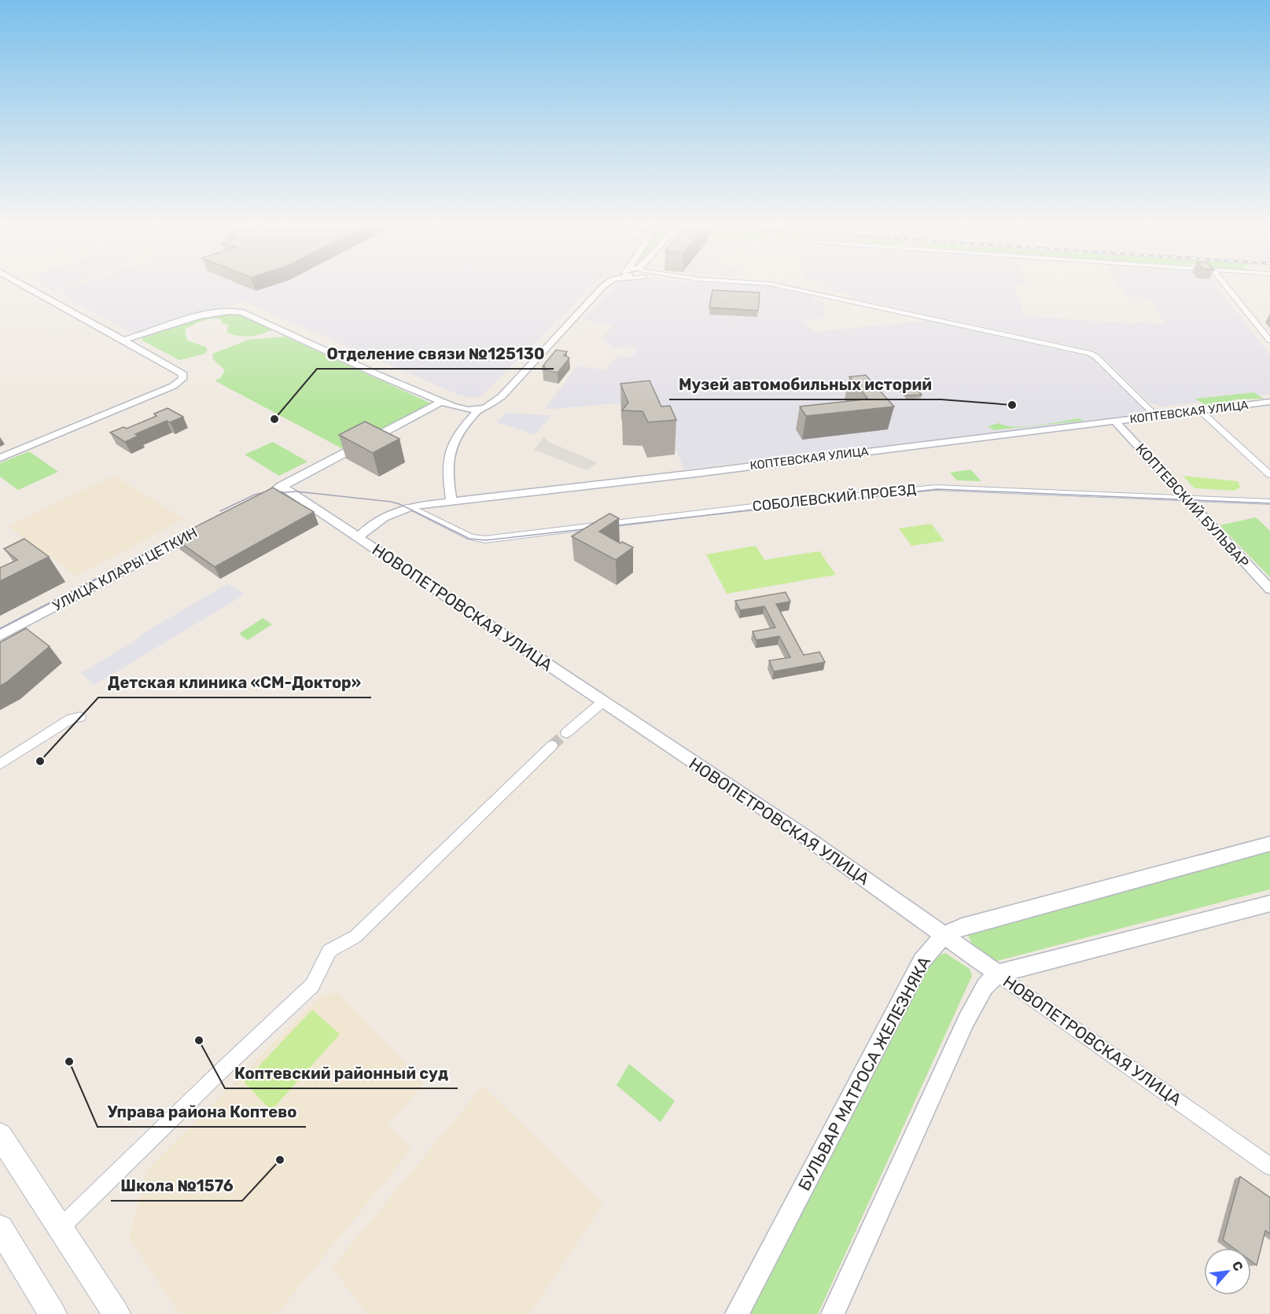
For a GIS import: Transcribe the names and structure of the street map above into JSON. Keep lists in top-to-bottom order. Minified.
{"streets":{"street":["КОПТЕВСКАЯ УЛИЦА","СОБОЛЕВСКИЙ ПРОЕЗД","КОПТЕВСКИЙ БУЛЬВАР","УЛИЦА КЛАРЫ ЦЕТКИН","НОВОПЕТРОВСКАЯ УЛИЦА","БУЛЬВАР МАТРОСА ЖЕЛЕЗНЯКА"]},"crossings":[["КОПТЕВСКАЯ УЛИЦА","СОБОЛЕВСКИЙ ПРОЕЗД"],["КОПТЕВСКАЯ УЛИЦА","КОПТЕВСКИЙ БУЛЬВАР"],["КОПТЕВСКАЯ УЛИЦА","НОВОПЕТРОВСКАЯ УЛИЦА"],["СОБОЛЕВСКИЙ ПРОЕЗД","КОПТЕВСКИЙ БУЛЬВАР"],["НОВОПЕТРОВСКАЯ УЛИЦА","БУЛЬВАР МАТРОСА ЖЕЛЕЗНЯКА"]],"places":["Музей автомобильных историй","Отделение связи №125130","Детская клиника «СМ-Доктор»","Коптевский районный суд","Управа района Коптево","Школа №1576"],"north":"top right"}
